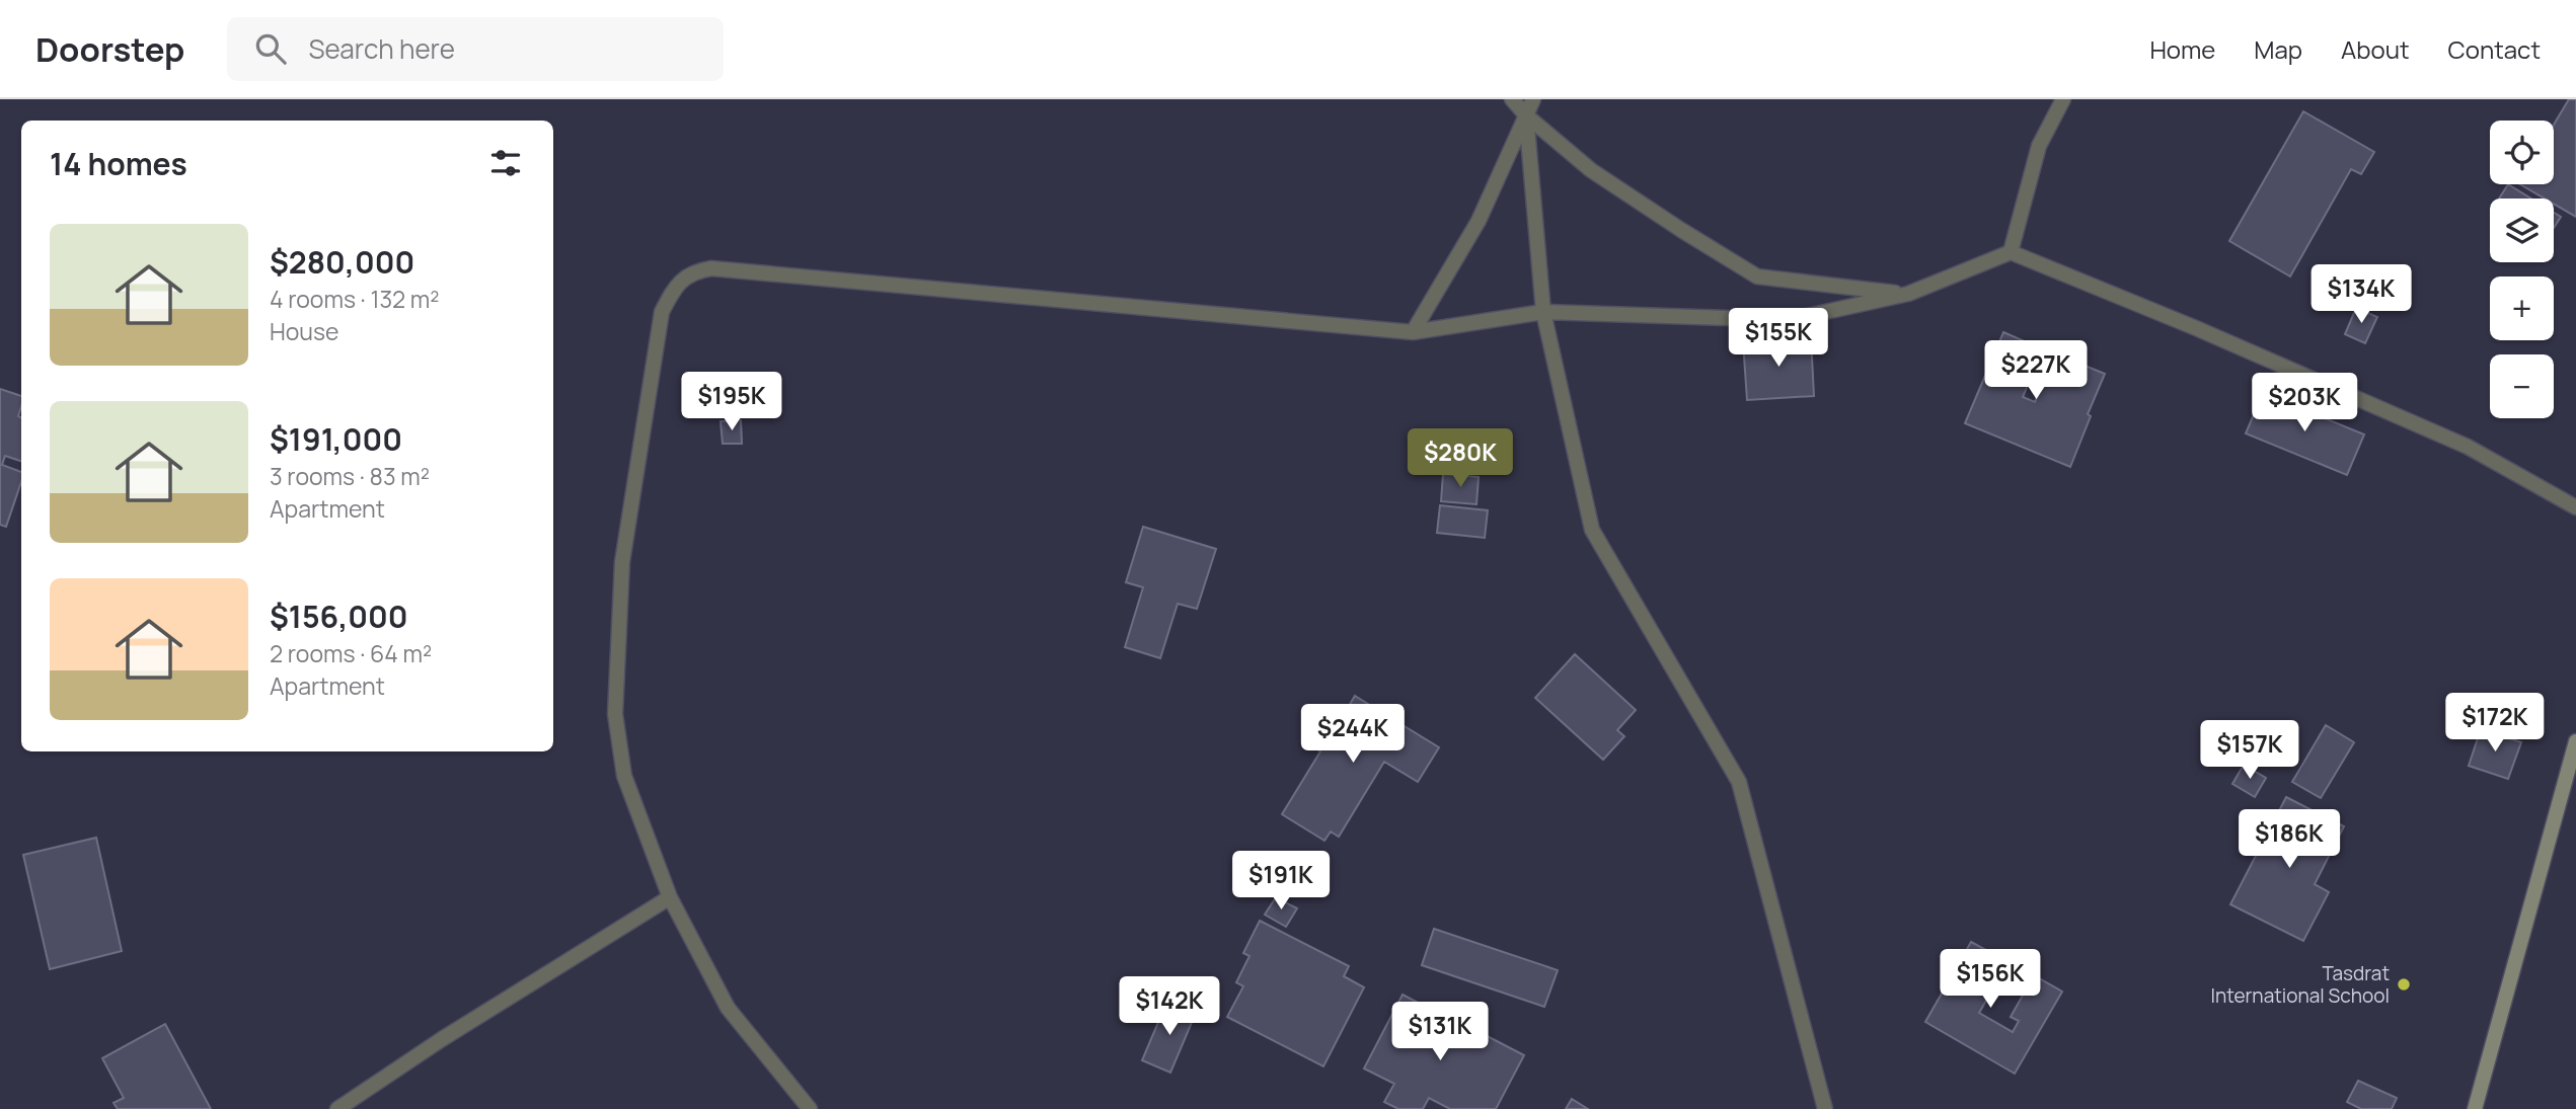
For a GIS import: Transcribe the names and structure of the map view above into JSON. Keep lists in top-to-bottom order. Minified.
{"places":["Tasdrat International School"],"page":{"header":"Doorstep","search":"Search here","nav":["Home","Map","About","Contact"],"map_buttons":["+","−"],"heading":"14 homes","list":[{"name":"$280,000","note":"4 rooms · 132 m² · House"},{"name":"$191,000","note":"3 rooms · 83 m² · Apartment"},{"name":"$156,000","note":"2 rooms · 64 m² · Apartment"}],"price":["$134K","$155K","$227K","$195K","$203K","$280K","$172K","$244K","$157K","$186K","$191K","$156K","$142K","$131K"]}}
